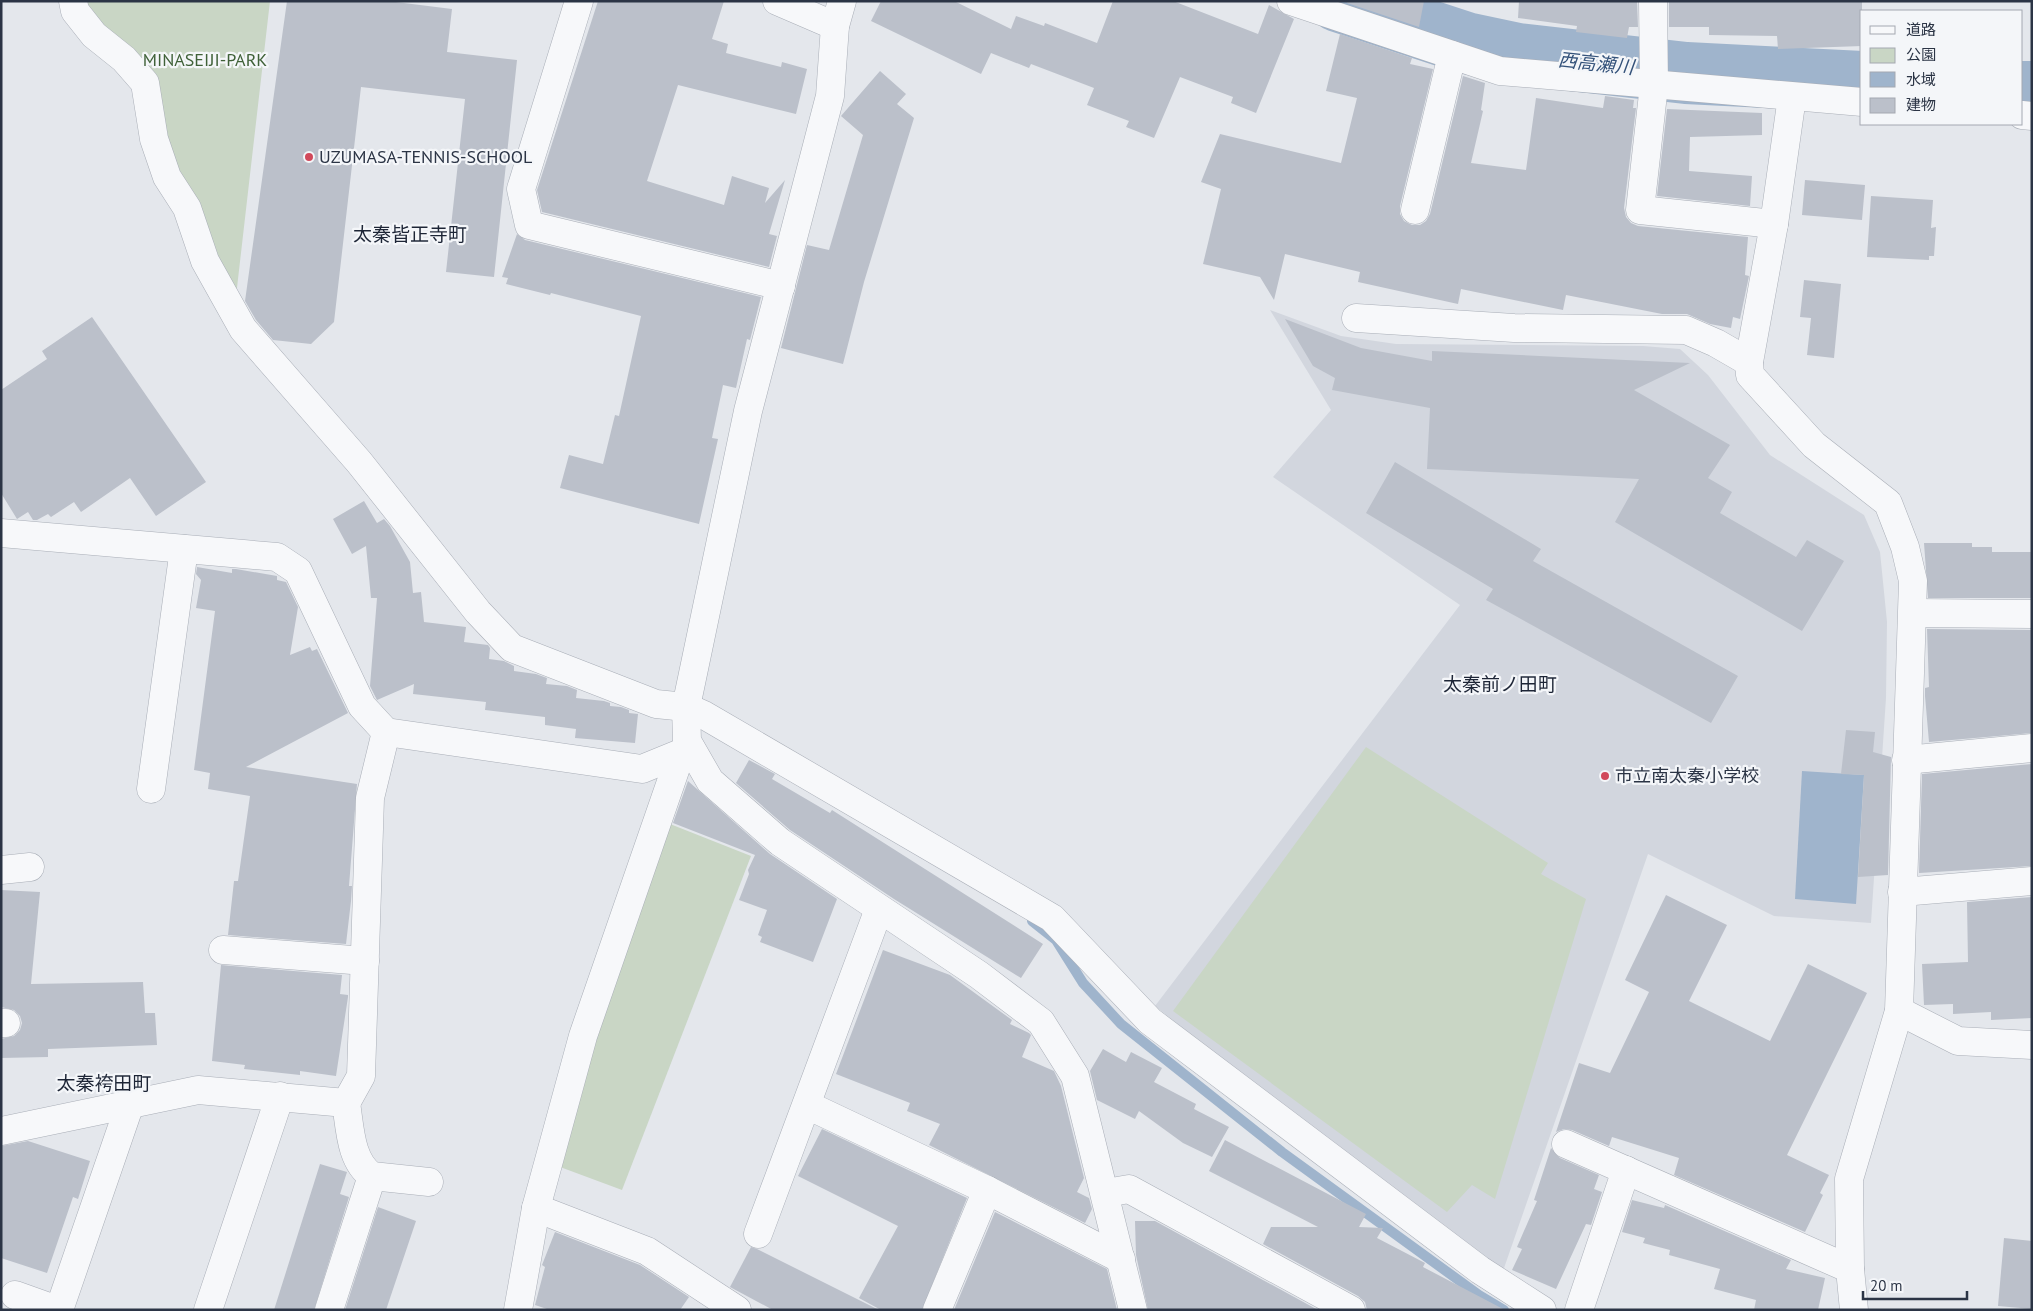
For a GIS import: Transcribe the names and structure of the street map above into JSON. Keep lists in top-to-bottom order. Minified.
{"districts":["太秦皆正寺町","太秦前ノ田町","太秦袴田町"],"water":["西高瀬川"],"parks":["MINASEIJI-PARK"],"places":["UZUMASA-TENNIS-SCHOOL","市立南太秦小学校"],"legend":["道路","公園","水域","建物"],"scale_bar":"20 m"}
